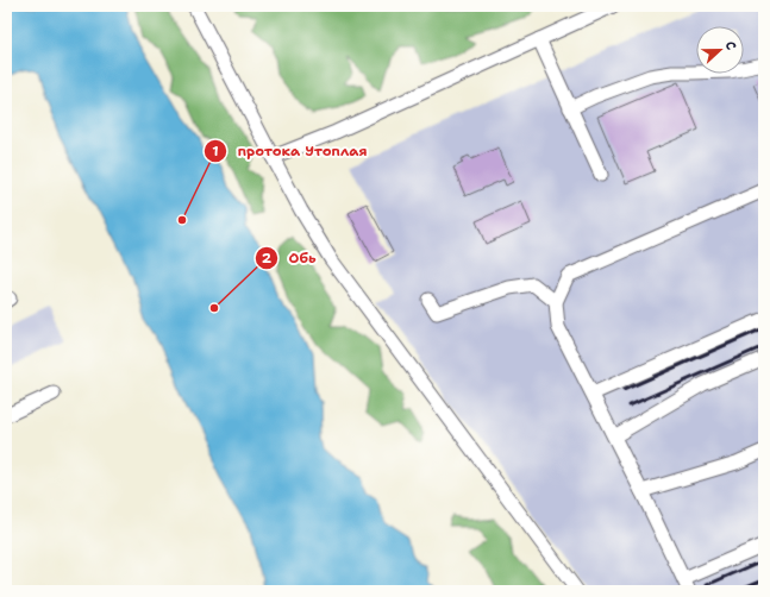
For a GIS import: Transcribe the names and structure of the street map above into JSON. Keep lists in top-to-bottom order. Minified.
{"places":["протока Утоплая","Обь"],"north":"right"}
